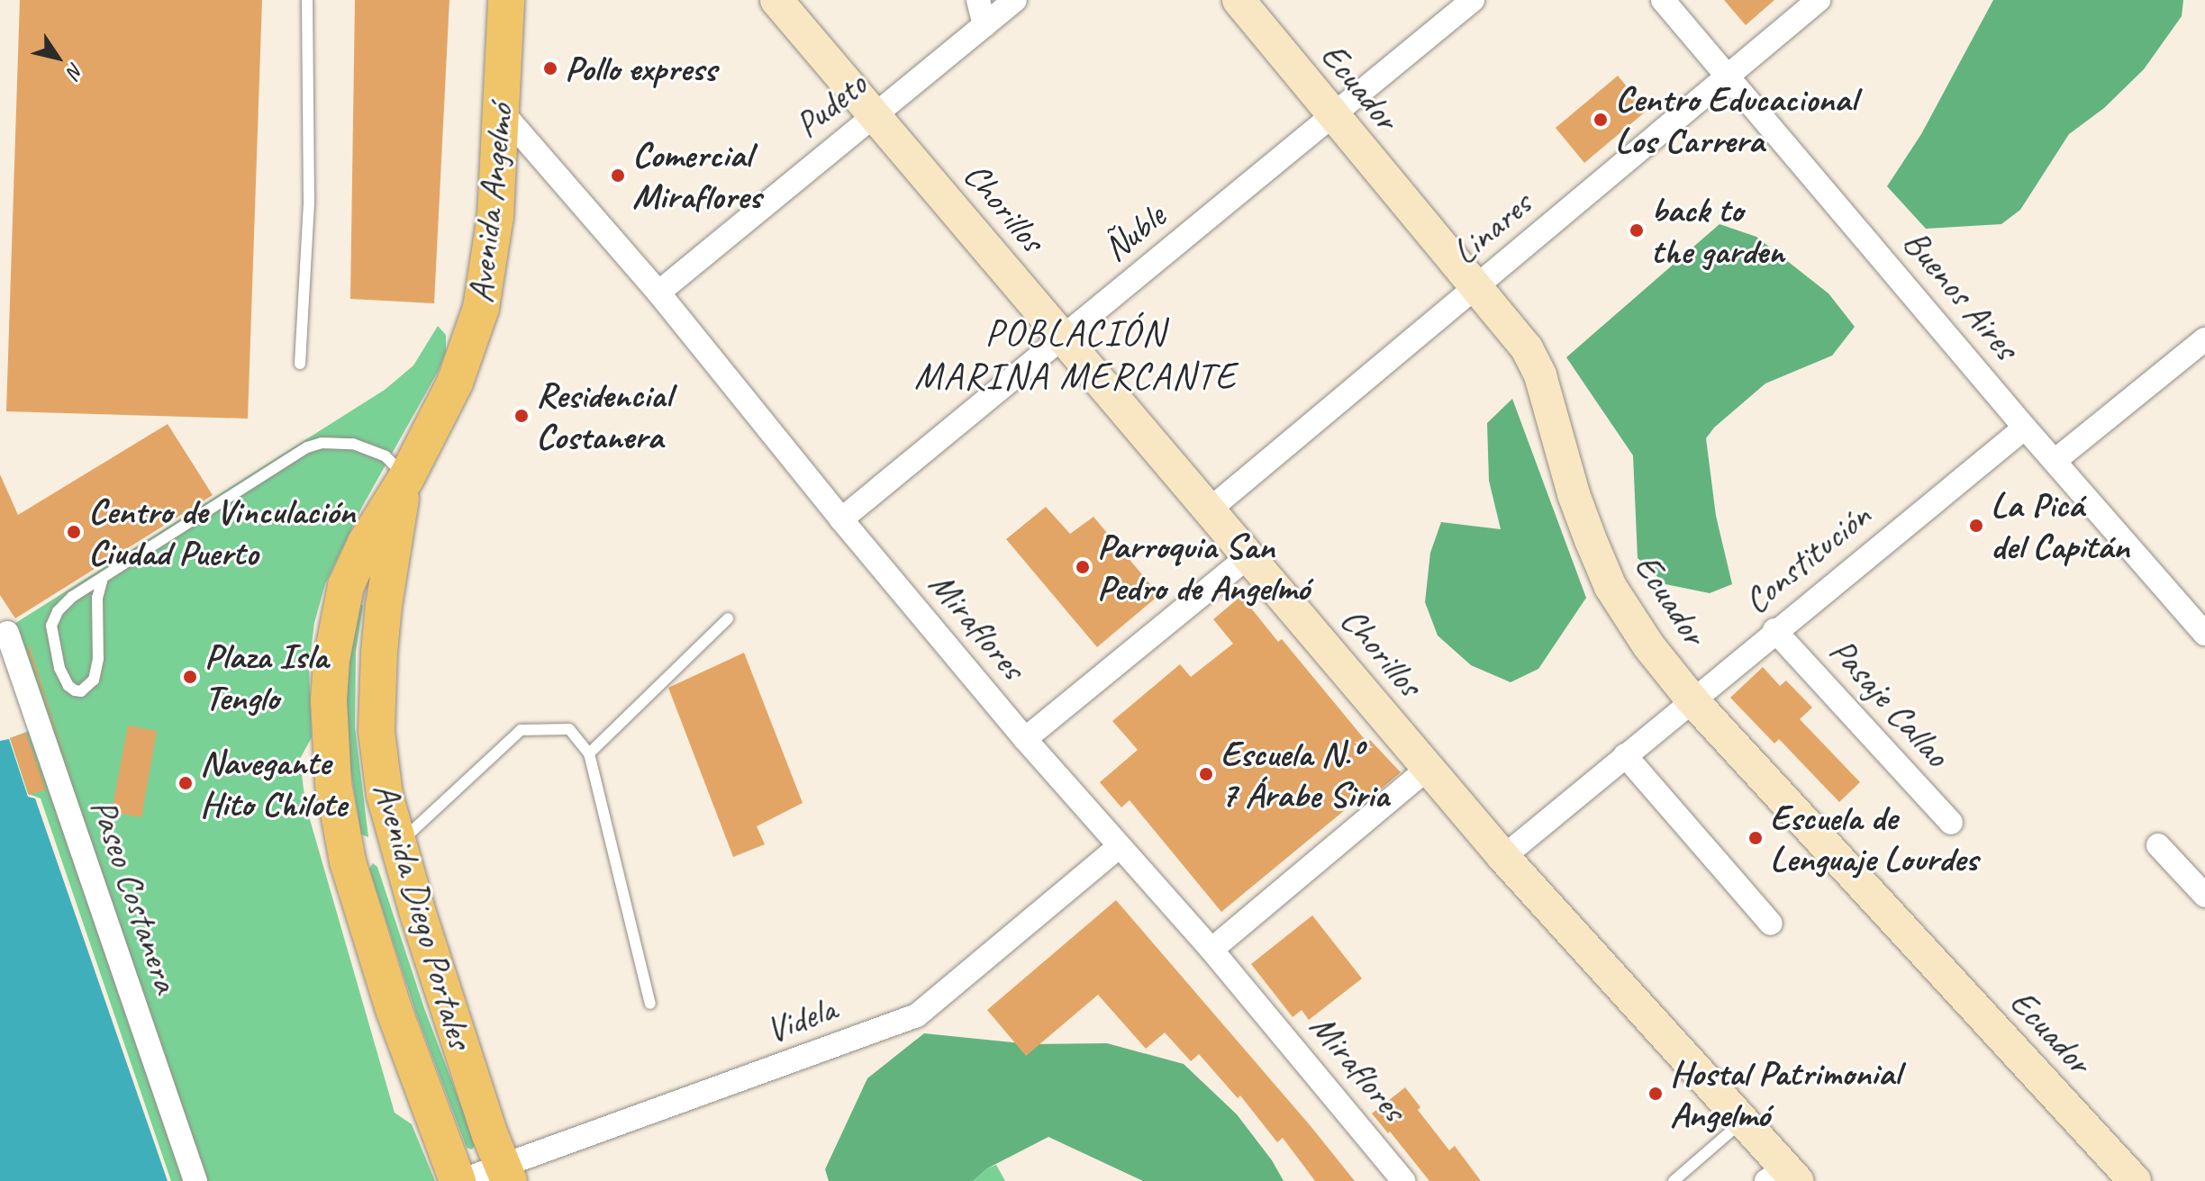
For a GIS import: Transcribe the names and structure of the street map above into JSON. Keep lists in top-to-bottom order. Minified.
{"streets":{"main road":["Avenida Angelmó","Avenida Diego Portales"],"street":["Ecuador","Pudeto","Chorillos","Linares","Ñuble","Buenos Aires","Constitución","Miraflores","Pasaje Callao","Paseo Costanera","Videla"]},"crossings":[["Ecuador","Linares"],["Ecuador","Ñuble"],["Ecuador","Constitución"],["Pudeto","Chorillos"],["Pudeto","Miraflores"],["Avenida Angelmó","Miraflores"],["Avenida Angelmó","Avenida Diego Portales"],["Chorillos","Linares"],["Chorillos","Ñuble"],["Chorillos","Constitución"],["Linares","Buenos Aires"],["Ñuble","Miraflores"],["Buenos Aires","Constitución"],["Constitución","Pasaje Callao"],["Miraflores","Videla"],["Avenida Diego Portales","Videla"]],"districts":["POBLACIÓN MARINA MERCANTE"],"places":["Pollo express","Centro Educacional Los Carrera","Comercial Miraflores","back to the garden","Residencial Costanera","La Picá del Capitán","Centro de Vinculación Ciudad Puerto","Parroquia San Pedro de Angelmó","Plaza Isla Tenglo","Escuela N.º 7 Árabe Siria","Navegante Hito Chilote","Escuela de Lenguaje Lourdes","Hostal Patrimonial Angelmó"],"north":"bottom right"}
